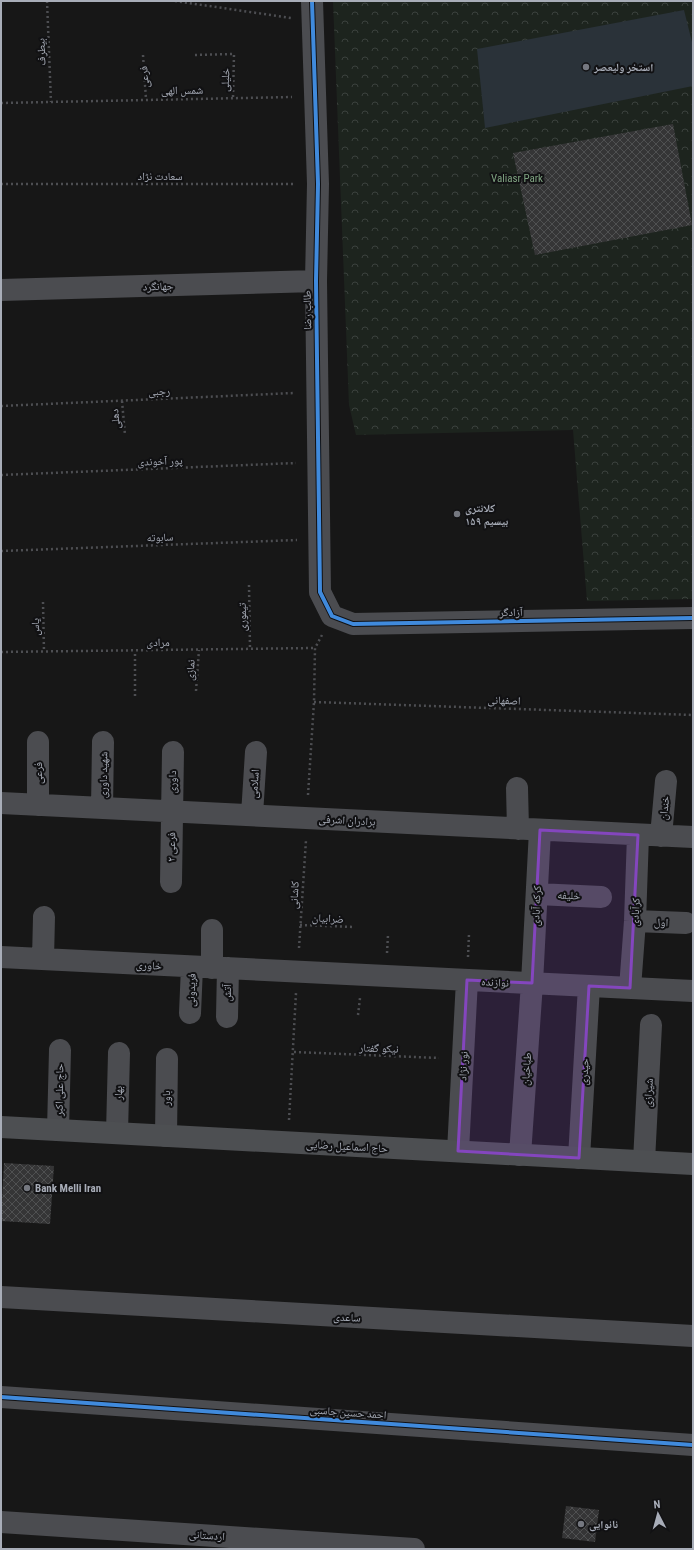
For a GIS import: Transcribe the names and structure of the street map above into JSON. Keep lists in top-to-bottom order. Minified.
{"streets":{"main road":["حاج اسماعیل رضایی"],"street":["فرعی","جهانگرد","طالب رضا","آزادگر","شهید داوری","داوری","اسلامی","خندان","برادران اشرفی","فرعی ۲","خلیفه","کرکه آبادی","کرآبادی","اول","خاوری","نوازنده","فریدونی","آتش","نور نژاد","طباخیان","حیدری","حاج علی اکبر","بهار","شیرازی","باور","ساعدی","احمد حسین جاسبی","اردستانی"],"path":["بیطرف","خلیلی","شمس الهی","سعادت نژاد","رجبی","دهلی","پور آخوندی","سابوته","تیموری","یاس","مرادی","نمازی","اصفهانی","کاشانی","ضرابیان","نیکو گفتار"]},"crossings":[["بیطرف","شمس الهی"],["فرعی","شمس الهی"],["فرعی","برادران اشرفی"],["خلیلی","شمس الهی"],["شمس الهی","طالب رضا"],["سعادت نژاد","طالب رضا"],["جهانگرد","طالب رضا"],["طالب رضا","رجبی"],["طالب رضا","پور آخوندی"],["طالب رضا","سابوته"],["طالب رضا","آزادگر"],["رجبی","دهلی"],["تیموری","مرادی"],["یاس","مرادی"],["مرادی","نمازی"],["مرادی","کاشانی"],["اصفهانی","کاشانی"],["شهید داوری","برادران اشرفی"],["داوری","برادران اشرفی"],["داوری","فرعی ۲"],["اسلامی","برادران اشرفی"],["خندان","برادران اشرفی"],["برادران اشرفی","فرعی ۲"],["برادران اشرفی","کاشانی"],["برادران اشرفی","کرکه آبادی"],["برادران اشرفی","کرآبادی"],["کاشانی","ضرابیان"],["کاشانی","خاوری"],["کاشانی","نوازنده"],["کاشانی","نیکو گفتار"],["کاشانی","حاج اسماعیل رضایی"],["خلیفه","کرکه آبادی"],["کرکه آبادی","نوازنده"],["کرکه آبادی","طباخیان"],["کرآبادی","اول"],["کرآبادی","نوازنده"],["خاوری","نوازنده"],["خاوری","فریدونی"],["خاوری","آتش"],["نوازنده","نور نژاد"],["نوازنده","طباخیان"],["نوازنده","حیدری"],["فریدونی","آتش"],["نیکو گفتار","نور نژاد"],["نور نژاد","حاج اسماعیل رضایی"],["طباخیان","حاج اسماعیل رضایی"],["حیدری","حاج اسماعیل رضایی"],["حاج علی اکبر","حاج اسماعیل رضایی"],["بهار","حاج اسماعیل رضایی"],["شیرازی","حاج اسماعیل رضایی"],["باور","حاج اسماعیل رضایی"]],"parks":["Valiasr Park"],"places":["استخر ولیعصر","کلانتری ۱۵۹ بیسیم","Bank Melli Iran","نانوایی"],"north":"top"}
